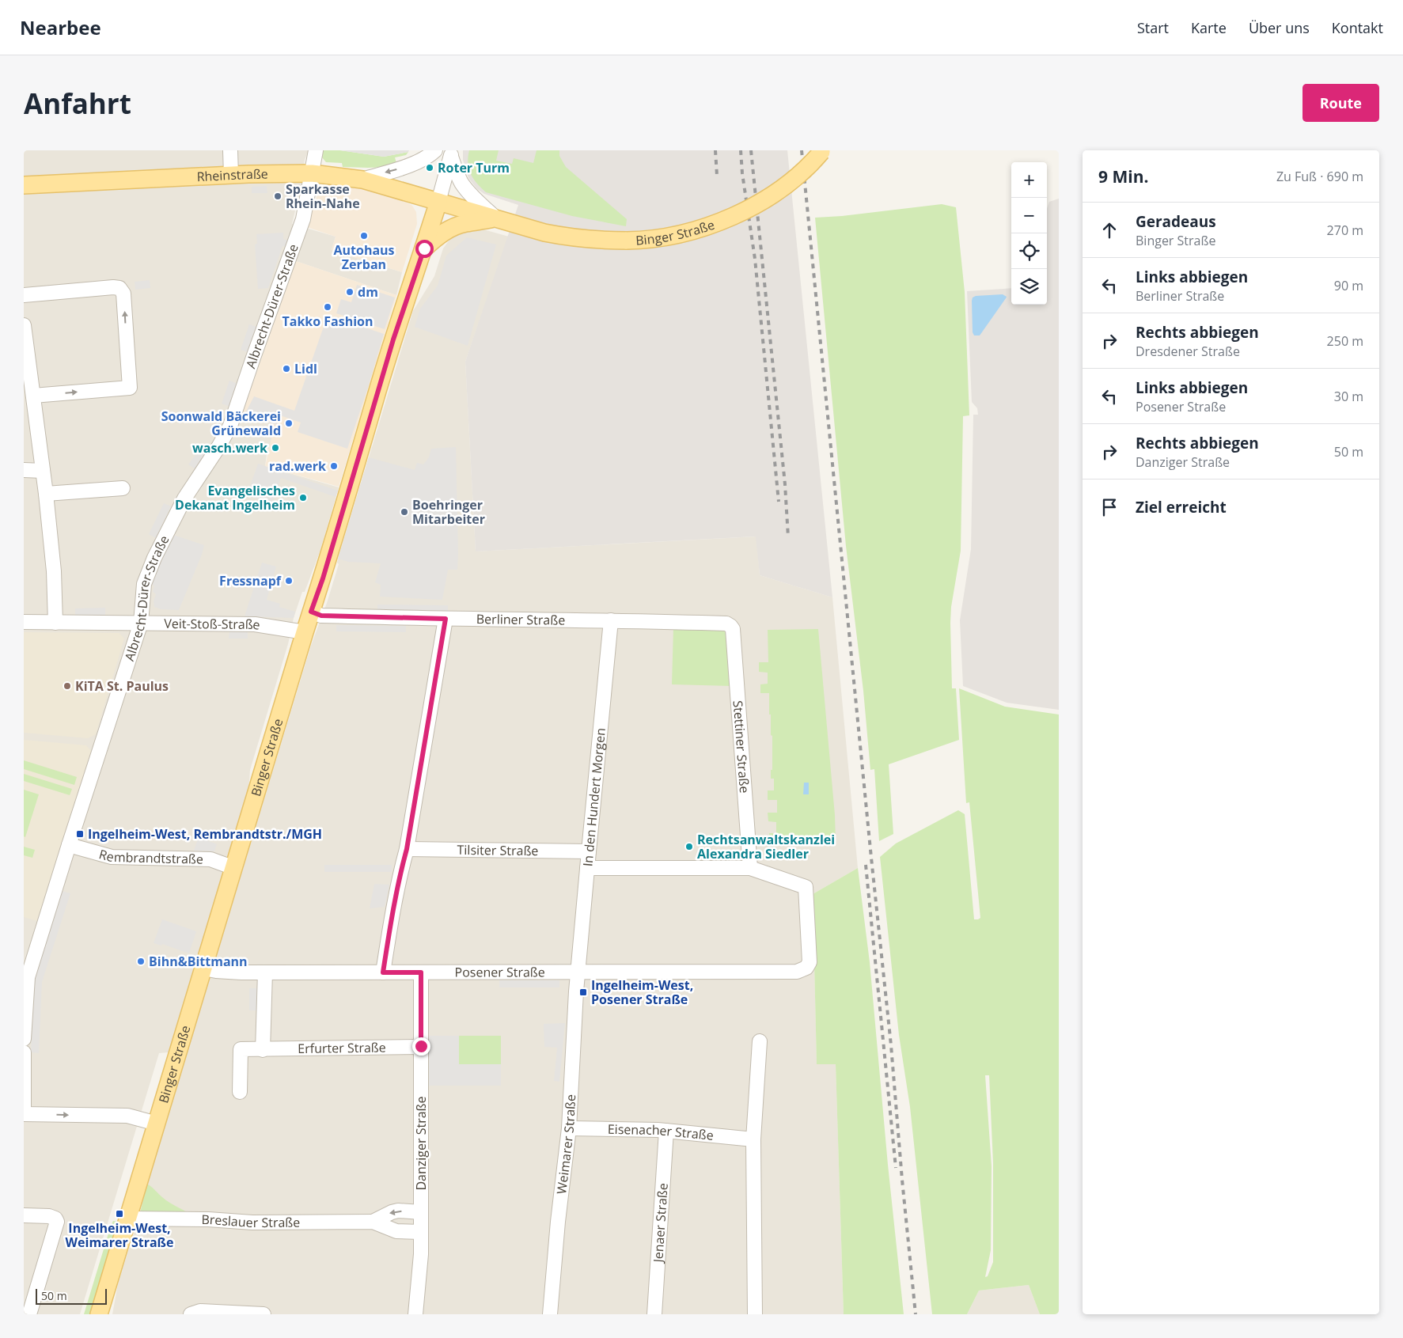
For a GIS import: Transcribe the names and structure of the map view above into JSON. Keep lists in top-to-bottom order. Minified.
{"streets":{"main road":["Rheinstraße","Binger Straße"],"street":["Albrecht-Dürer-Straße","Berliner Straße","Veit-Stoß-Straße","Stettiner Straße","In den Hundert Morgen","Tilsiter Straße","Rembrandtstraße","Posener Straße","Erfurter Straße","Eisenacher Straße","Danziger Straße","Weimarer Straße","Breslauer Straße","Jenaer Straße"]},"crossings":[["Rheinstraße","Binger Straße"],["Rheinstraße","Albrecht-Dürer-Straße"],["Binger Straße","Berliner Straße"],["Binger Straße","Veit-Stoß-Straße"],["Binger Straße","Rembrandtstraße"],["Binger Straße","Posener Straße"],["Binger Straße","Breslauer Straße"],["Albrecht-Dürer-Straße","Veit-Stoß-Straße"],["Albrecht-Dürer-Straße","Rembrandtstraße"],["Berliner Straße","Stettiner Straße"],["Berliner Straße","In den Hundert Morgen"],["Stettiner Straße","Posener Straße"],["In den Hundert Morgen","Tilsiter Straße"],["In den Hundert Morgen","Posener Straße"],["In den Hundert Morgen","Weimarer Straße"],["Posener Straße","Danziger Straße"],["Posener Straße","Weimarer Straße"],["Erfurter Straße","Danziger Straße"],["Eisenacher Straße","Weimarer Straße"],["Eisenacher Straße","Jenaer Straße"],["Danziger Straße","Breslauer Straße"]],"places":{"other":["Roter Turm","Sparkasse Rhein-Nahe","Autohaus Zerban","dm","Takko Fashion","Lidl","Soonwald Bäckerei Grünewald","wasch.werk","rad.werk","Evangelisches Dekanat Ingelheim","Boehringer Mitarbeiter","Fressnapf","KiTA St. Paulus","Rechtsanwaltskanzlei Alexandra Siedler","Bihn&Bittmann"],"transit":["Ingelheim-West, Rembrandtstr./MGH","Ingelheim-West, Posener Straße","Ingelheim-West, Weimarer Straße"]},"scale_bar":"50 m","page":{"header":"Nearbee","nav":["Start","Karte","Über uns","Kontakt"],"buttons":"Route","title":"Anfahrt","heading":["9 Min.","Zu Fuß · 690 m"],"map_buttons":["+","−"],"list":[["Geradeaus","Binger Straße","270 m"],["Links abbiegen","Berliner Straße","90 m"],["Rechts abbiegen","Dresdener Straße","250 m"],["Links abbiegen","Posener Straße","30 m"],["Rechts abbiegen","Danziger Straße","50 m"],"Ziel erreicht"],"scale":"50 m"}}
